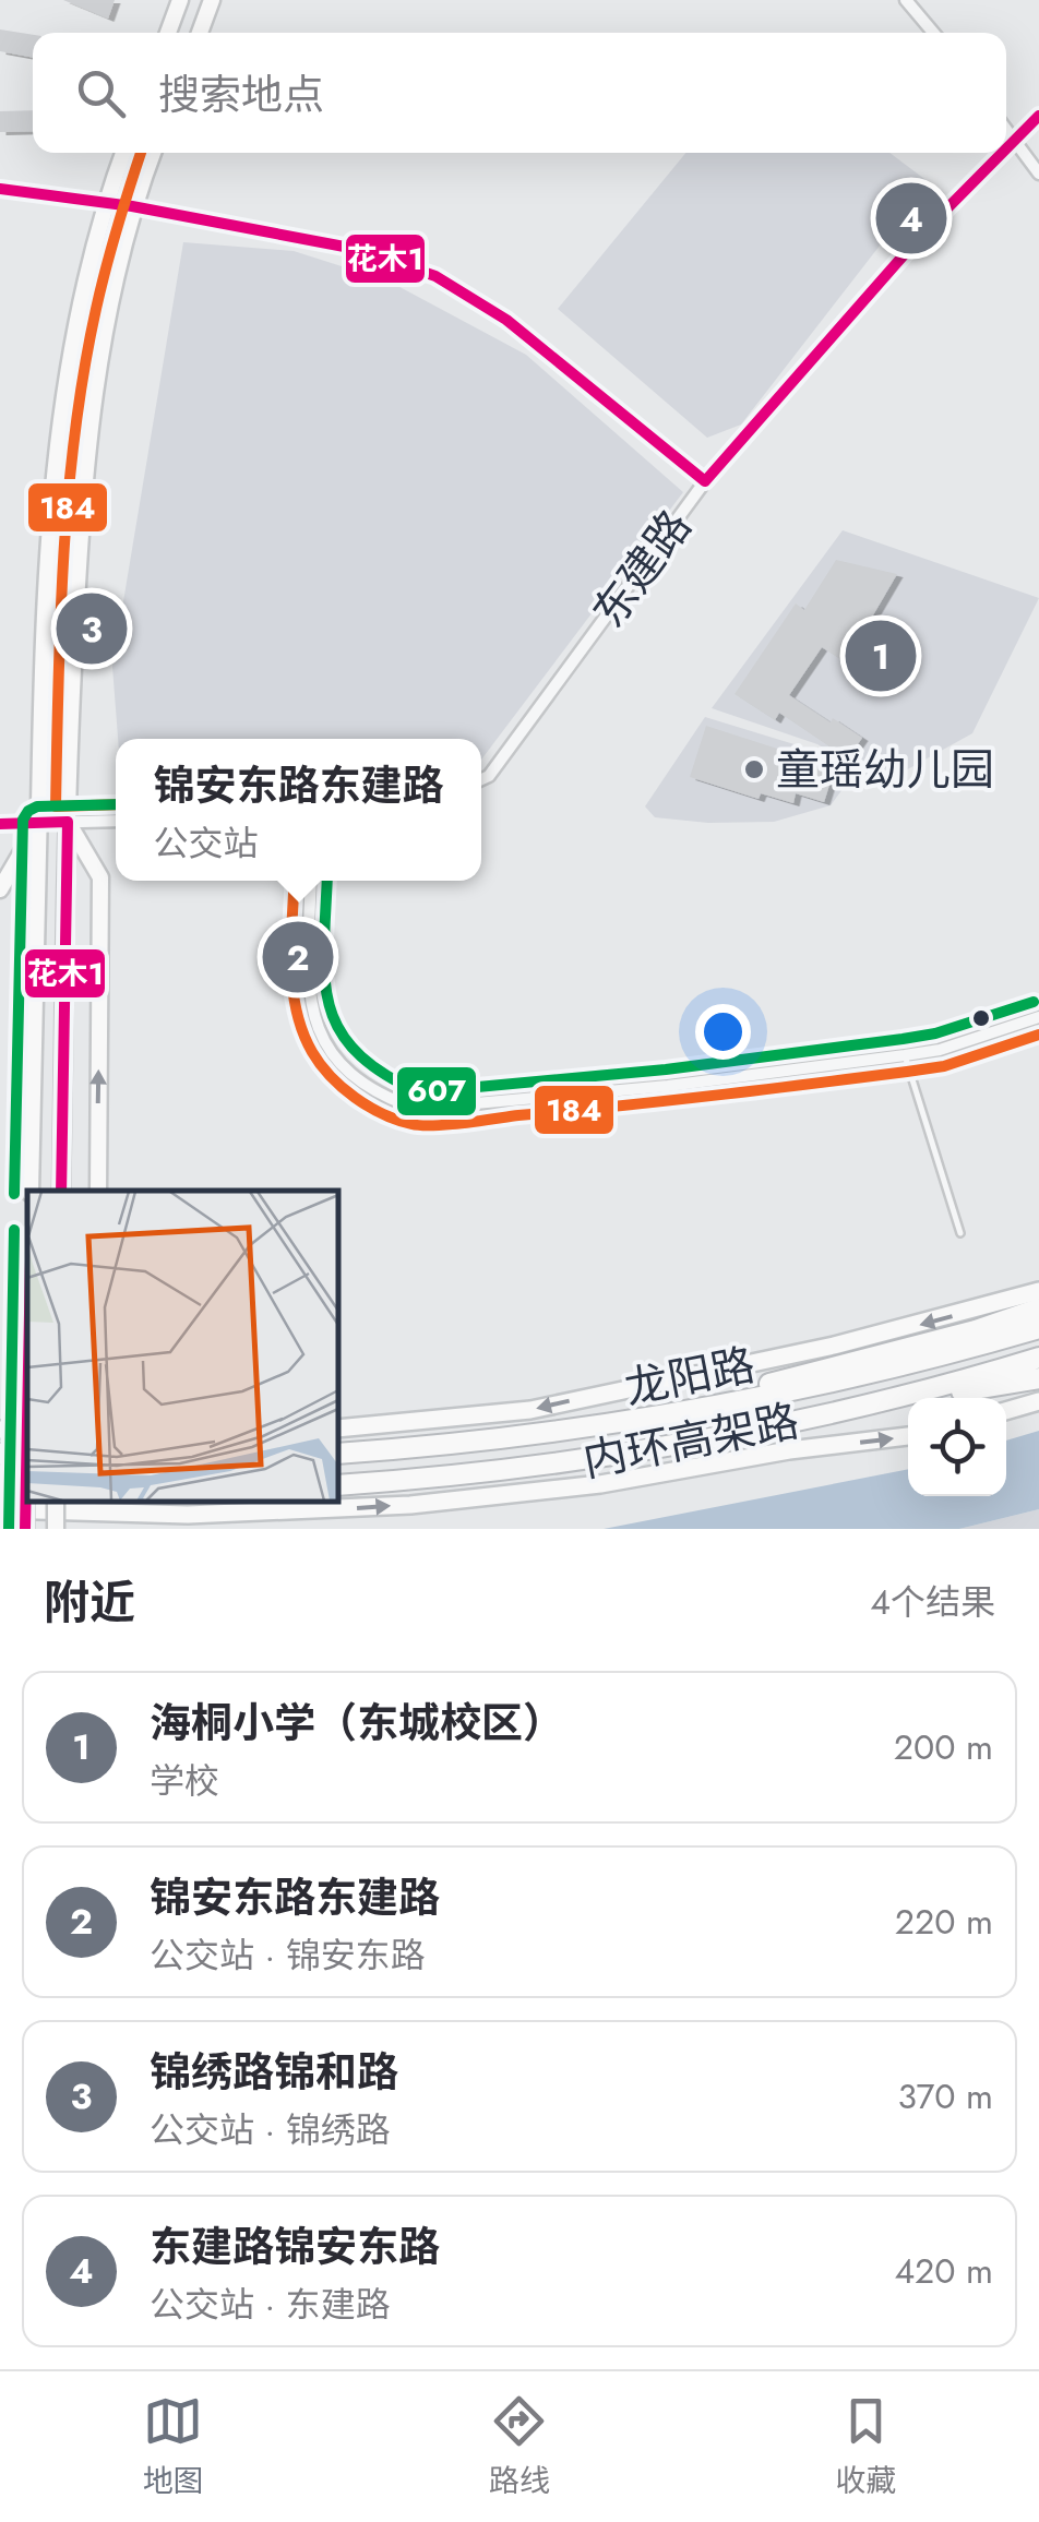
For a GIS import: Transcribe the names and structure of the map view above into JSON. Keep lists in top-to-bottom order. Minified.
{"streets":{"highway":["内环高架路"],"main road":["龙阳路"],"street":["东建路"]},"places":["童瑶幼儿园"],"lines":["transit line 花木1","transit line 184","transit line 607"],"page":{"search":"搜索地点","pins":["4","3","1","2"],"popup":["锦安东路东建路","公交站"],"heading":["附近","4个结果"],"list":[{"mark":"1","name":"海桐小学（东城校区）","note":"学校","value":"200 m"},{"mark":"2","name":"锦安东路东建路","note":"公交站 · 锦安东路","value":"220 m"},{"mark":"3","name":"锦绣路锦和路","note":"公交站 · 锦绣路","value":"370 m"},{"mark":"4","name":"东建路锦安东路","note":"公交站 · 东建路","value":"420 m"}],"nav":["地图","路线","收藏"]}}
